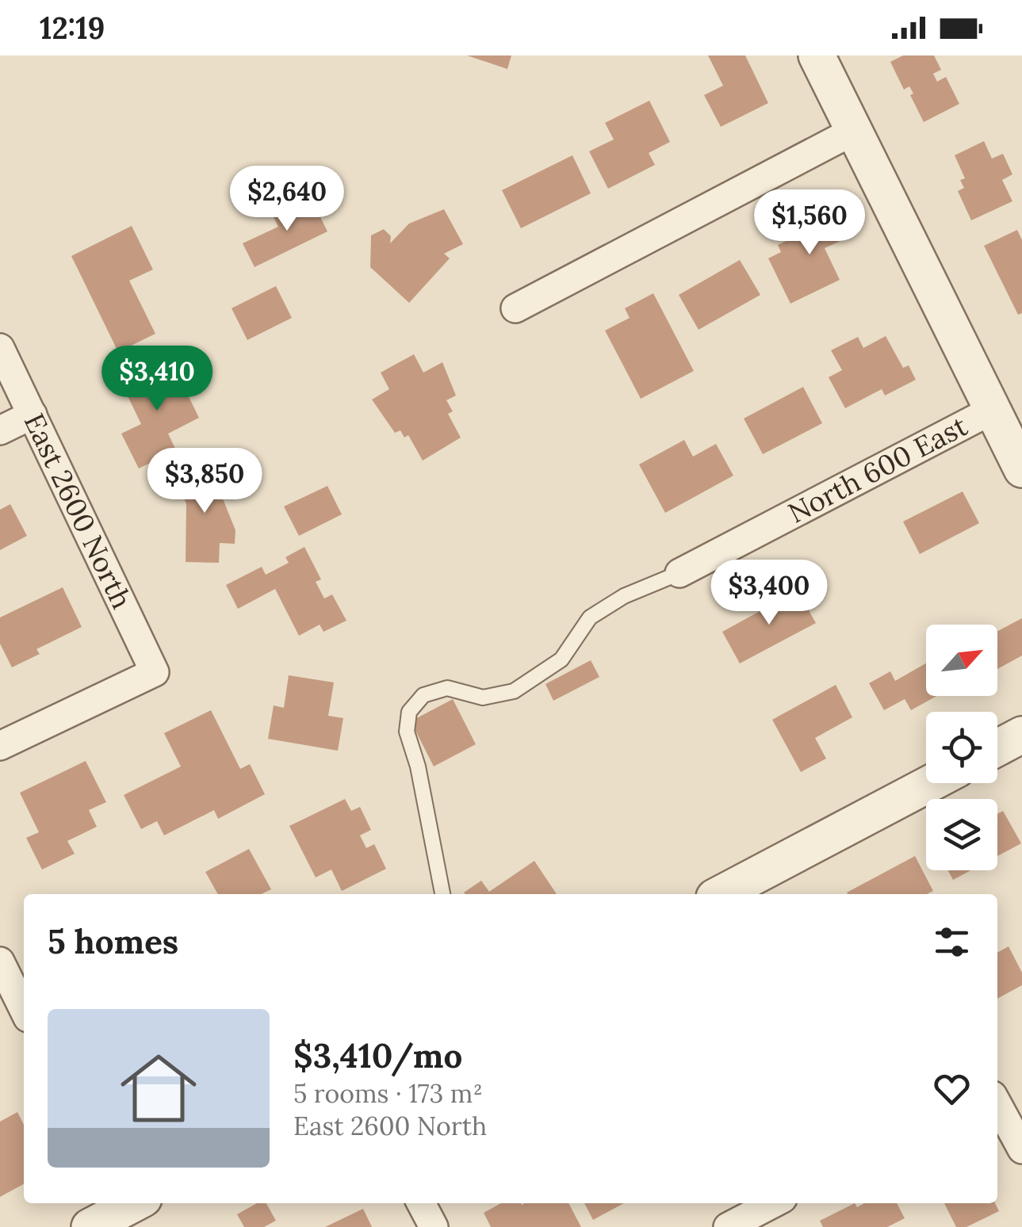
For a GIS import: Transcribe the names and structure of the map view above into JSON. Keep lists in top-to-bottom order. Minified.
{"streets":{"street":["North 600 East","East 2600 North"]},"north":"top right","page":{"status":"12:19","price":["$2,640","$1,560","$3,410","$3,850","$3,400"],"heading":"5 homes","list":[{"name":"$3,410/mo","note":"5 rooms · 173 m² · East 2600 North"}]}}
